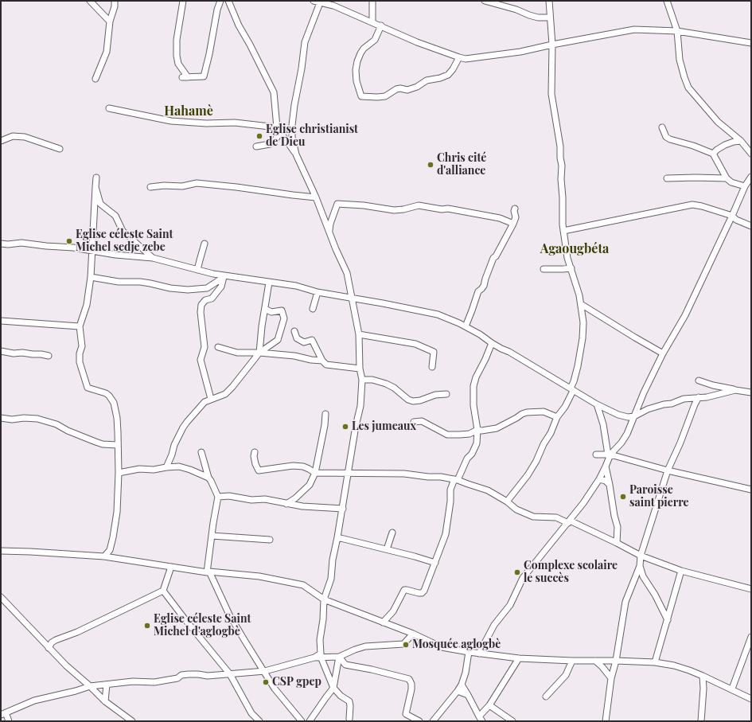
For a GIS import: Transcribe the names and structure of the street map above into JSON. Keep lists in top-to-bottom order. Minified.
{"districts":["Hahamè","Agaougbéta"],"places":["Eglise christianist de Dieu","Chris cité d'alliance","Eglise céleste Saint Michel sedje zebe","Les jumeaux","Paroisse saint pierre","Complexe scolaire le succès","Eglise céleste Saint Michel d'aglogbè","Mosquée aglogbè","CSP gpep"]}
